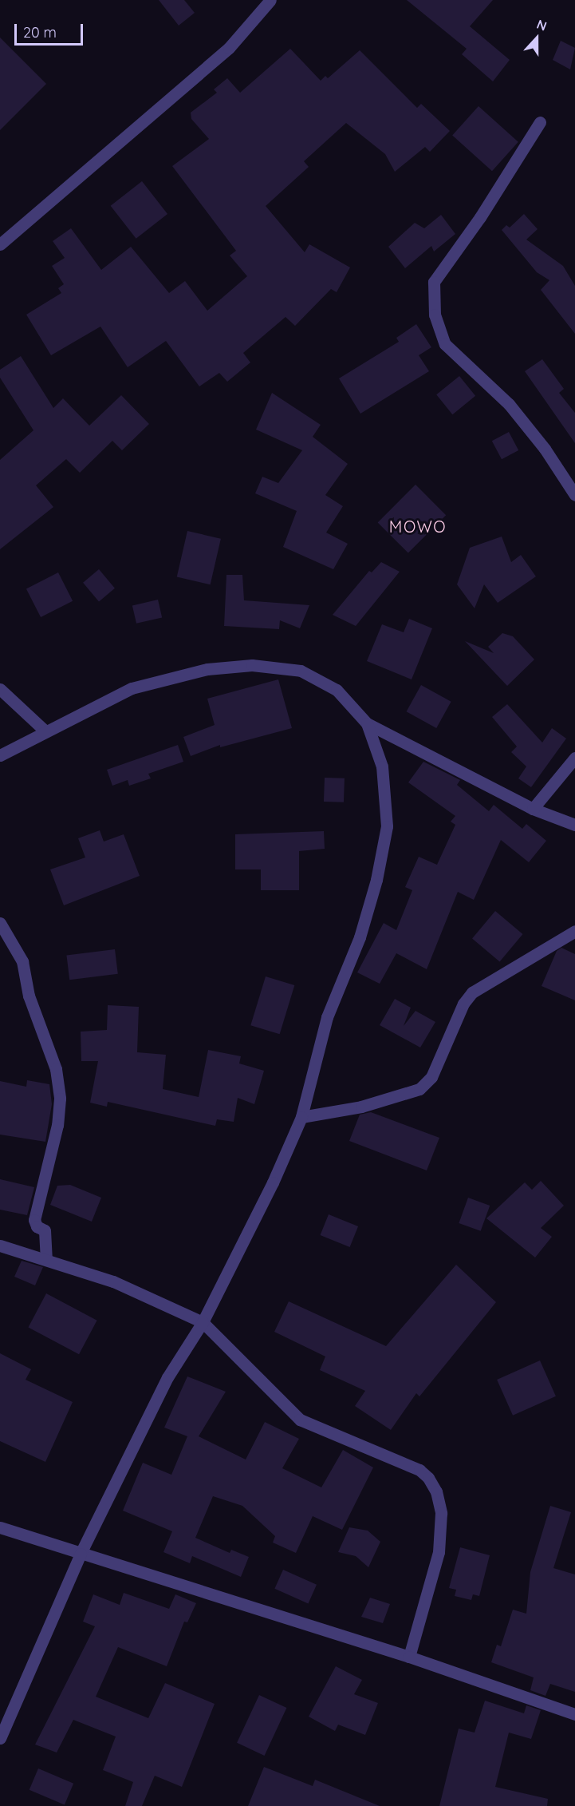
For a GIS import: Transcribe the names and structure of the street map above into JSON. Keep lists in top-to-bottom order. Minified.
{"districts":["MOWO"],"scale_bar":"20 m","north":"top"}
